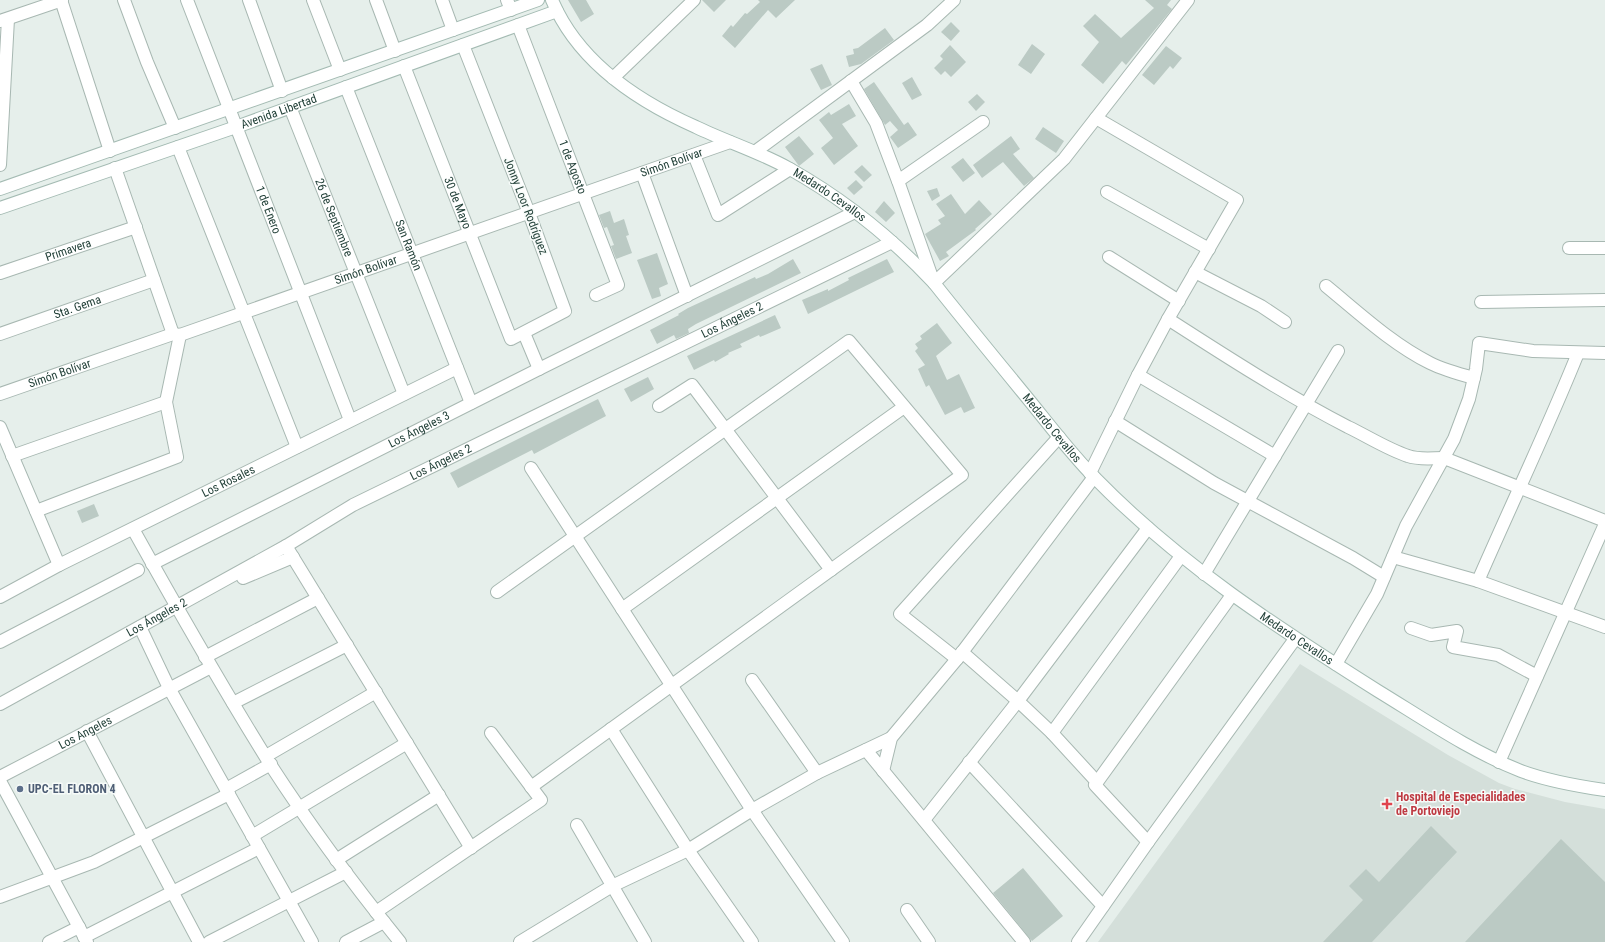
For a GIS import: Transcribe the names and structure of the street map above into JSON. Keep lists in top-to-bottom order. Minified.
{"streets":{"street":["Avenida Libertad","Simón Bolívar","1 de Agosto","Medardo Cevallos","30 de Mayo","Jonny Loor Rodríguez","1 de Enero","26 de Septiembre","San Ramón","Primavera","Sta. Gema","Los Ángeles 2","Los Ángeles 3","Los Rosales","Los Angeles"]},"crossings":[["Avenida Libertad","1 de Agosto"],["Avenida Libertad","Medardo Cevallos"],["Avenida Libertad","30 de Mayo"],["Avenida Libertad","Jonny Loor Rodríguez"],["Avenida Libertad","1 de Enero"],["Avenida Libertad","26 de Septiembre"],["Avenida Libertad","San Ramón"],["Simón Bolívar","1 de Agosto"],["Simón Bolívar","Medardo Cevallos"],["Simón Bolívar","30 de Mayo"],["Simón Bolívar","Jonny Loor Rodríguez"],["Simón Bolívar","1 de Enero"],["Simón Bolívar","26 de Septiembre"],["Simón Bolívar","San Ramón"],["Medardo Cevallos","Los Ángeles 2"],["Medardo Cevallos","Los Ángeles 3"],["30 de Mayo","Jonny Loor Rodríguez"],["1 de Enero","Los Rosales"],["26 de Septiembre","Los Rosales"],["San Ramón","Los Ángeles 3"],["San Ramón","Los Rosales"]],"places":{"other":["UPC-EL FLORON 4"],"health":["Hospital de Especialidades de Portoviejo"]}}
